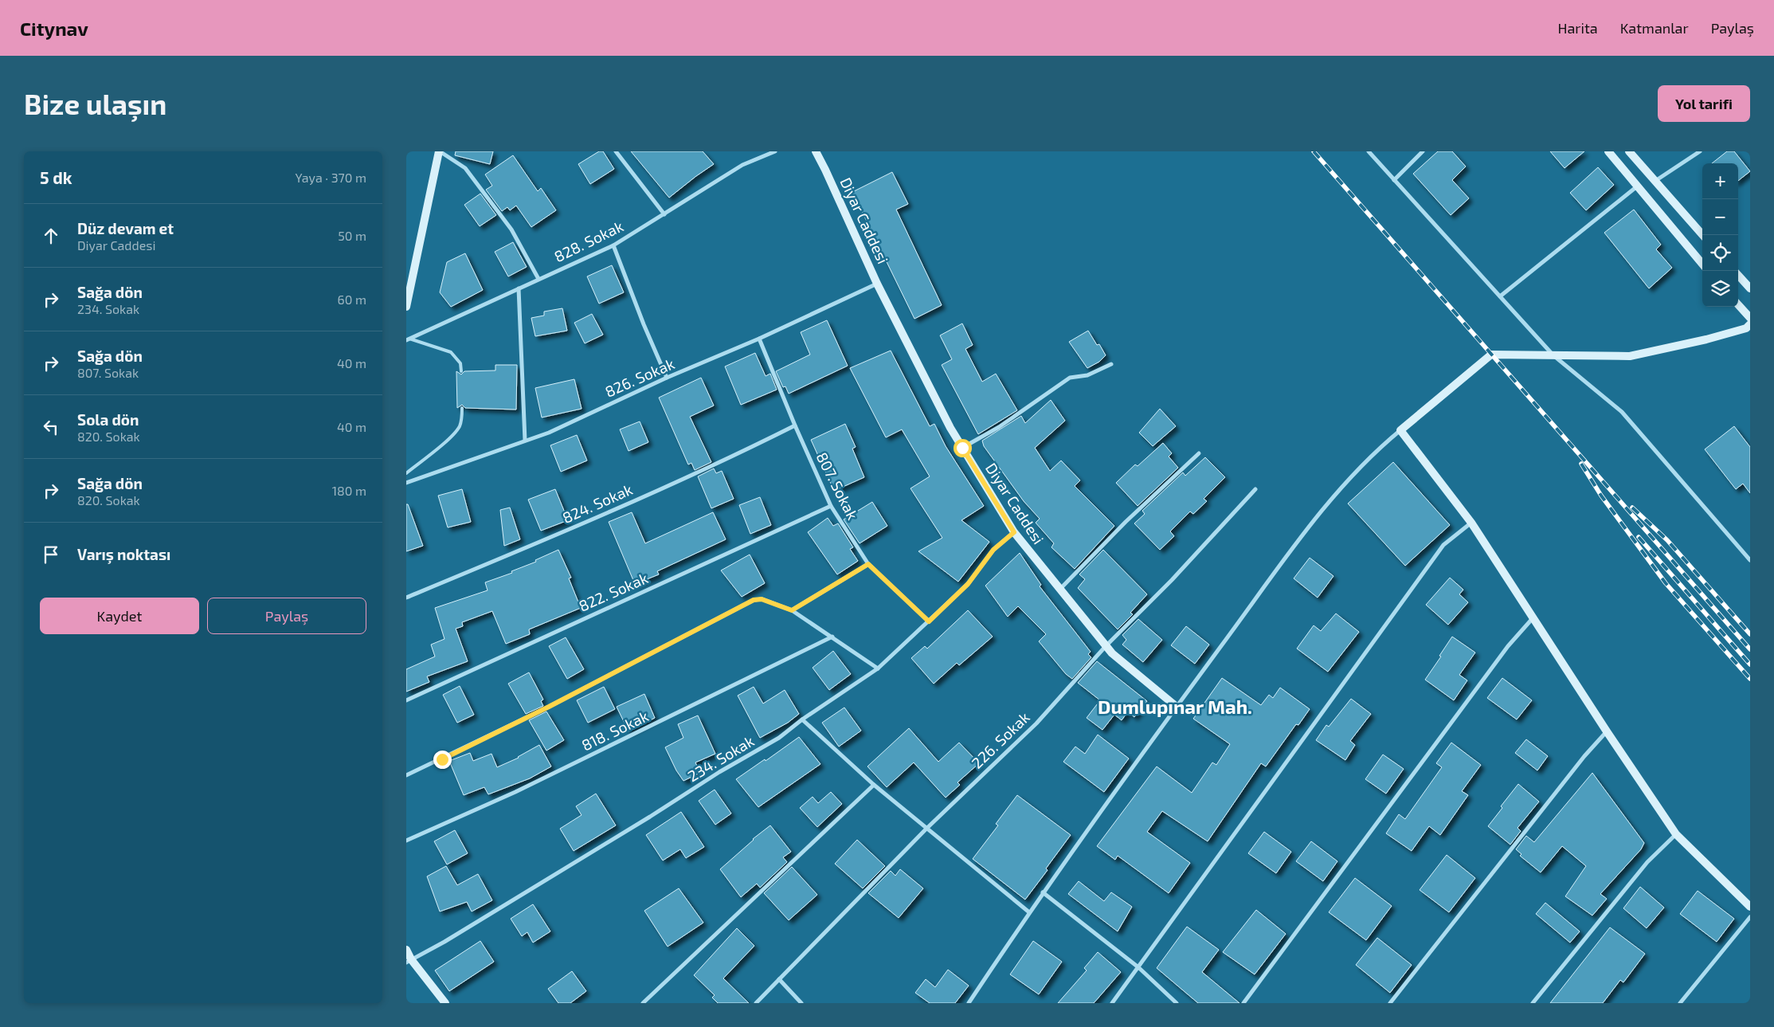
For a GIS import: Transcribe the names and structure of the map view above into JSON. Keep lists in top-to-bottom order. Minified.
{"streets":{"street":["Diyar Caddesi","828. Sokak","826. Sokak","807. Sokak","824. Sokak","822. Sokak","818. Sokak","226. Sokak","234. Sokak"]},"crossings":[["Diyar Caddesi","826. Sokak"],["Diyar Caddesi","226. Sokak"],["Diyar Caddesi","234. Sokak"],["826. Sokak","807. Sokak"],["807. Sokak","824. Sokak"],["807. Sokak","822. Sokak"],["807. Sokak","234. Sokak"]],"districts":["Dumlupınar Mah."],"page":{"header":"Citynav","nav":["Harita","Katmanlar","Paylaş"],"buttons":["Yol tarifi",["Kaydet","Paylaş"]],"title":"Bize ulaşın","heading":["5 dk","Yaya · 370 m"],"map_buttons":["+","−"],"list":[["Düz devam et","Diyar Caddesi","50 m"],["Sağa dön","234. Sokak","60 m"],["Sağa dön","807. Sokak","40 m"],["Sola dön","820. Sokak","40 m"],["Sağa dön","820. Sokak","180 m"],"Varış noktası"]}}
